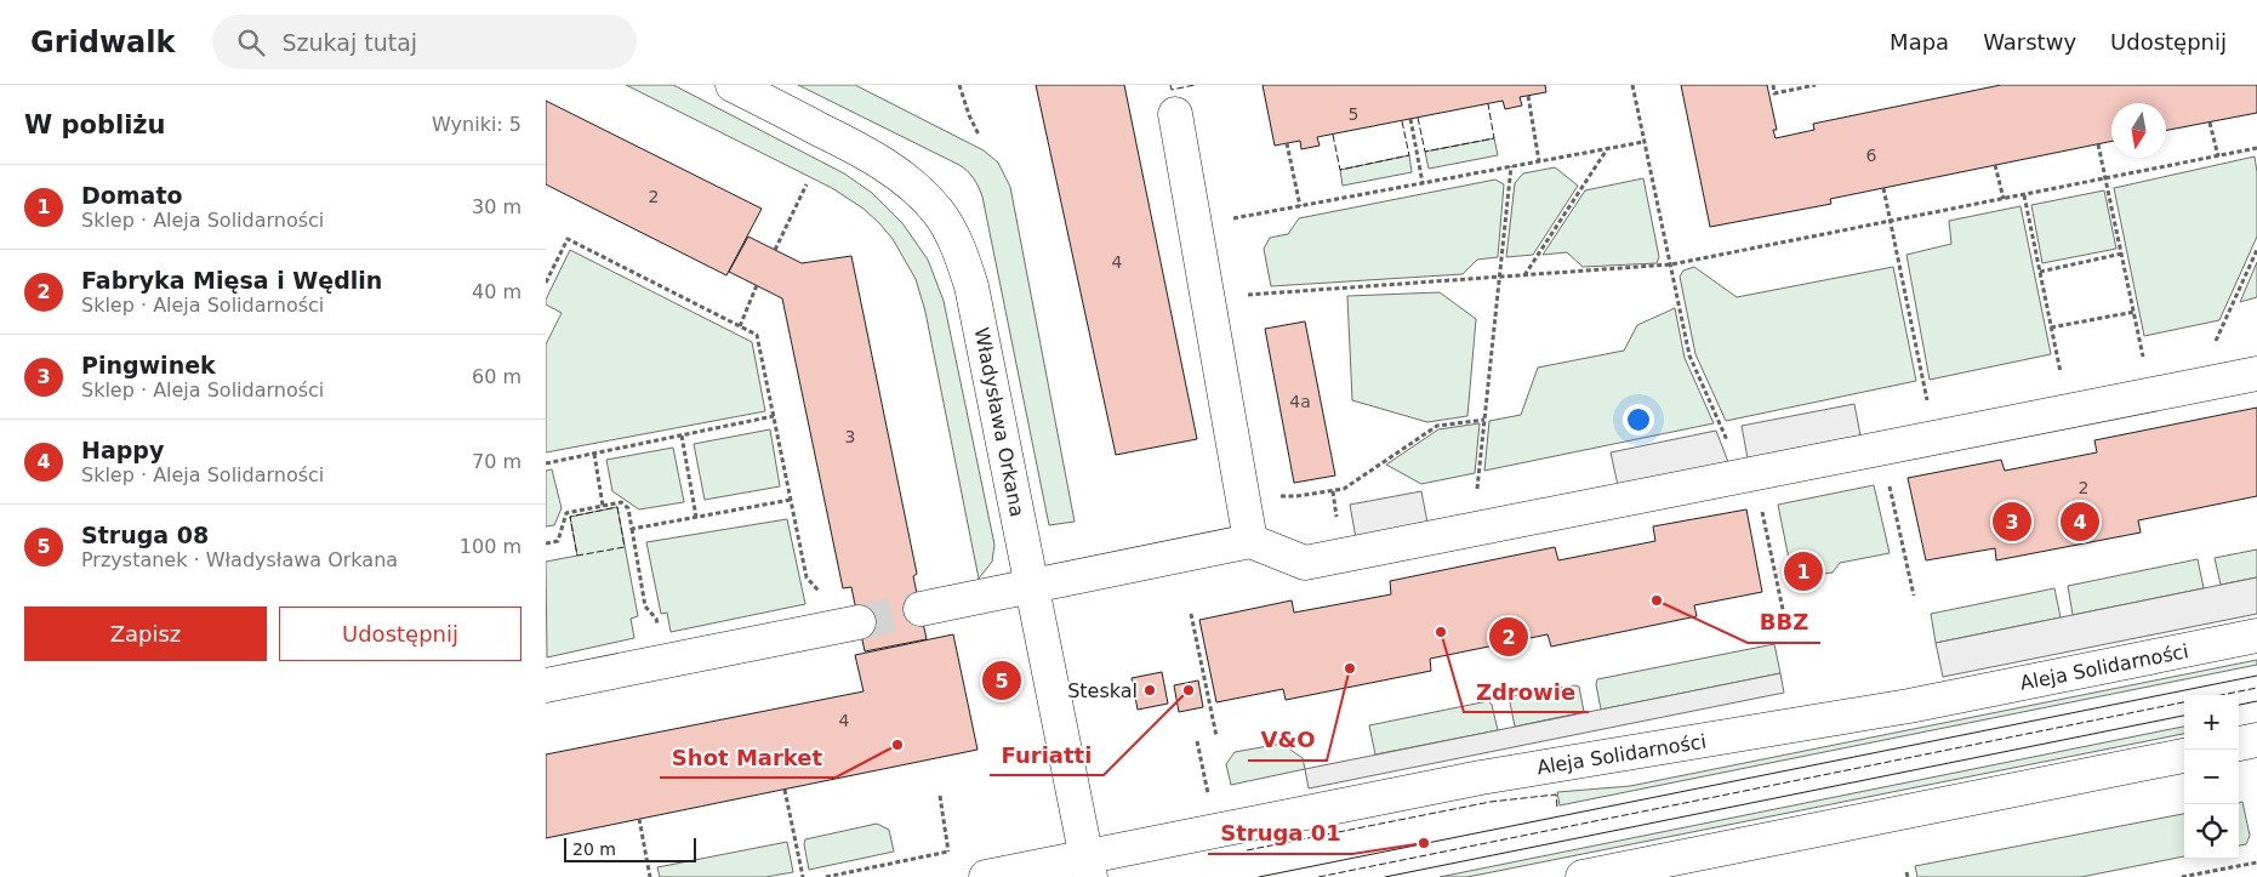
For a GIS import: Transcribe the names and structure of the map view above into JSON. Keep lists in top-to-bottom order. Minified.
{"streets":{"street":["Władysława Orkana","Aleja Solidarności"]},"crossings":[["Władysława Orkana","Aleja Solidarności"]],"places":["BBZ","Zdrowie","V&O","Steskal","Furiatti","Shot Market","Struga 01"],"house_numbers":["5","6","2","4","4a","3","2","4"],"scale_bar":"20 m","north":"bottom","page":{"header":"Gridwalk","search":"Szukaj tutaj","nav":["Mapa","Warstwy","Udostępnij"],"heading":["W pobliżu","Wyniki: 5"],"list":[{"mark":"1","name":"Domato","note":"Sklep · Aleja Solidarności","value":"30 m"},{"mark":"2","name":"Fabryka Mięsa i Wędlin","note":"Sklep · Aleja Solidarności","value":"40 m"},{"mark":"3","name":"Pingwinek","note":"Sklep · Aleja Solidarności","value":"60 m"},{"mark":"4","name":"Happy","note":"Sklep · Aleja Solidarności","value":"70 m"},{"mark":"5","name":"Struga 08","note":"Przystanek · Władysława Orkana","value":"100 m"}],"pins":["3","4","1","2","5"],"buttons":["Zapisz","Udostępnij"],"map_buttons":["+","−"],"scale":"20 m"}}
